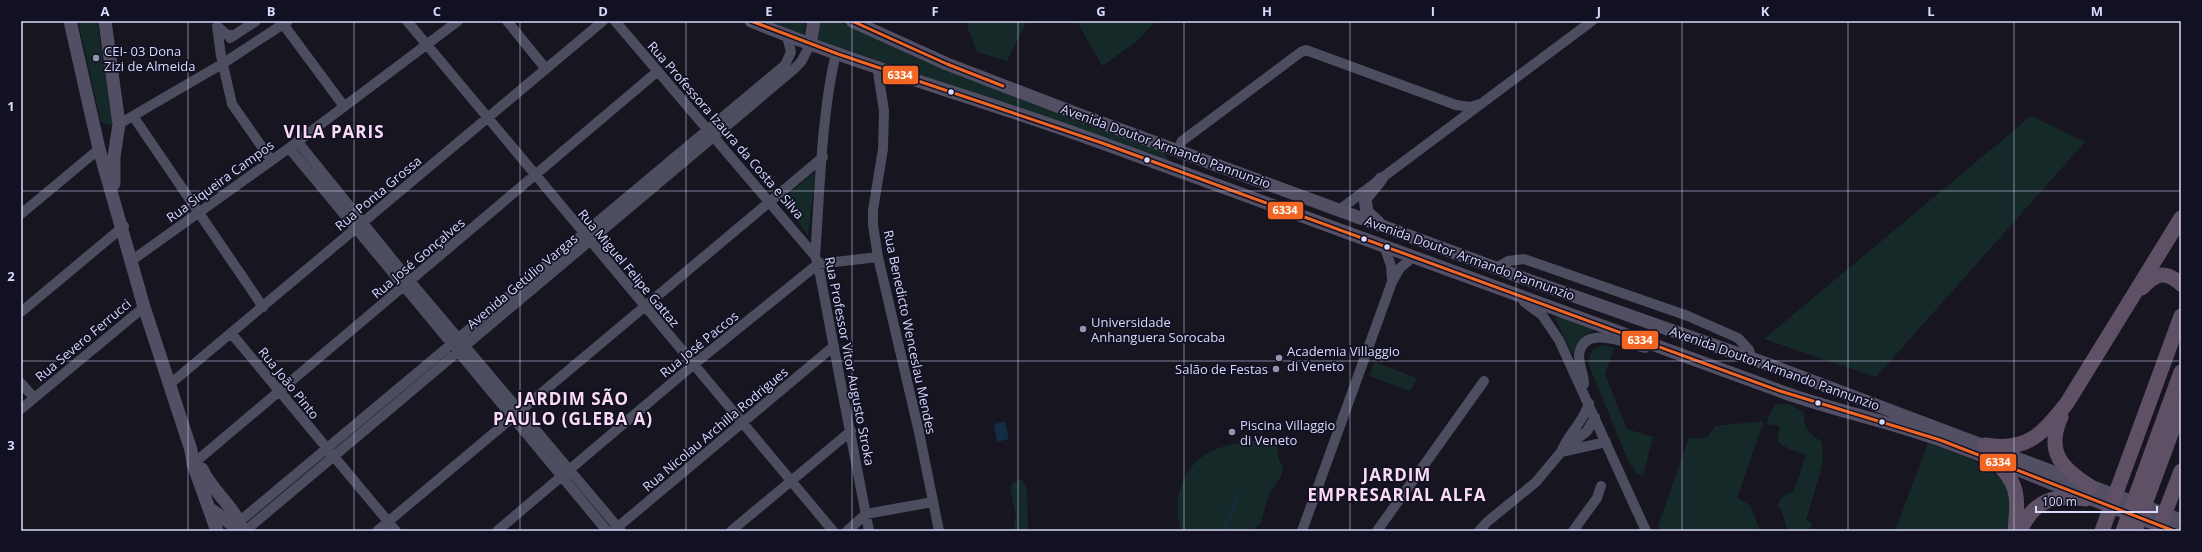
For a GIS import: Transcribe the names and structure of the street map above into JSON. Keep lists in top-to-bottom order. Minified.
{"streets":{"main road":["Avenida Doutor Armando Pannunzio"],"street":["Rua Professora Izaura da Costa e Silva","Rua Siqueira Campos","Rua Ponta Grossa","Rua José Gonçalves","Rua Miguel Felipe Gattaz","Avenida Getúlio Vargas","Rua Benedicto Wenceslau Mendes","Rua Severo Ferrucci","Rua José Paccos","Rua Professor Vitor Augusto Stroka","Rua João Pinto","Rua Nicolau Archilla Rodrigues"]},"crossings":[["Rua Professora Izaura da Costa e Silva","Rua José Gonçalves"],["Rua Professora Izaura da Costa e Silva","Avenida Getúlio Vargas"],["Rua Professora Izaura da Costa e Silva","Rua José Paccos"],["Rua Professora Izaura da Costa e Silva","Rua Professor Vitor Augusto Stroka"],["Avenida Doutor Armando Pannunzio","Avenida Getúlio Vargas"],["Avenida Doutor Armando Pannunzio","Rua Benedicto Wenceslau Mendes"],["Avenida Doutor Armando Pannunzio","Rua Professor Vitor Augusto Stroka"],["Rua Siqueira Campos","Rua Miguel Felipe Gattaz"],["Rua Ponta Grossa","Rua Miguel Felipe Gattaz"],["Rua Ponta Grossa","Rua João Pinto"],["Rua José Gonçalves","Rua Miguel Felipe Gattaz"],["Rua José Gonçalves","Rua João Pinto"],["Rua Miguel Felipe Gattaz","Avenida Getúlio Vargas"],["Rua Miguel Felipe Gattaz","Rua José Paccos"],["Rua Miguel Felipe Gattaz","Rua Nicolau Archilla Rodrigues"],["Avenida Getúlio Vargas","Rua João Pinto"],["Rua José Paccos","Rua Professor Vitor Augusto Stroka"],["Rua Professor Vitor Augusto Stroka","Rua Nicolau Archilla Rodrigues"]],"districts":["VILA PARIS","JARDIM SÃO PAULO (GLEBA A)","JARDIM EMPRESARIAL ALFA"],"places":["CEI- 03 Dona Zizi de Almeida","Universidade Anhanguera Sorocaba","Academia Villaggio di Veneto","Salão de Festas","Piscina Villaggio di Veneto"],"lines":["transit line 6334"],"scale_bar":"100 m","grid":{"columns":["A","B","C","D","E","F","G","H","I","J","K","L","M"],"rows":["1","2","3"]}}
